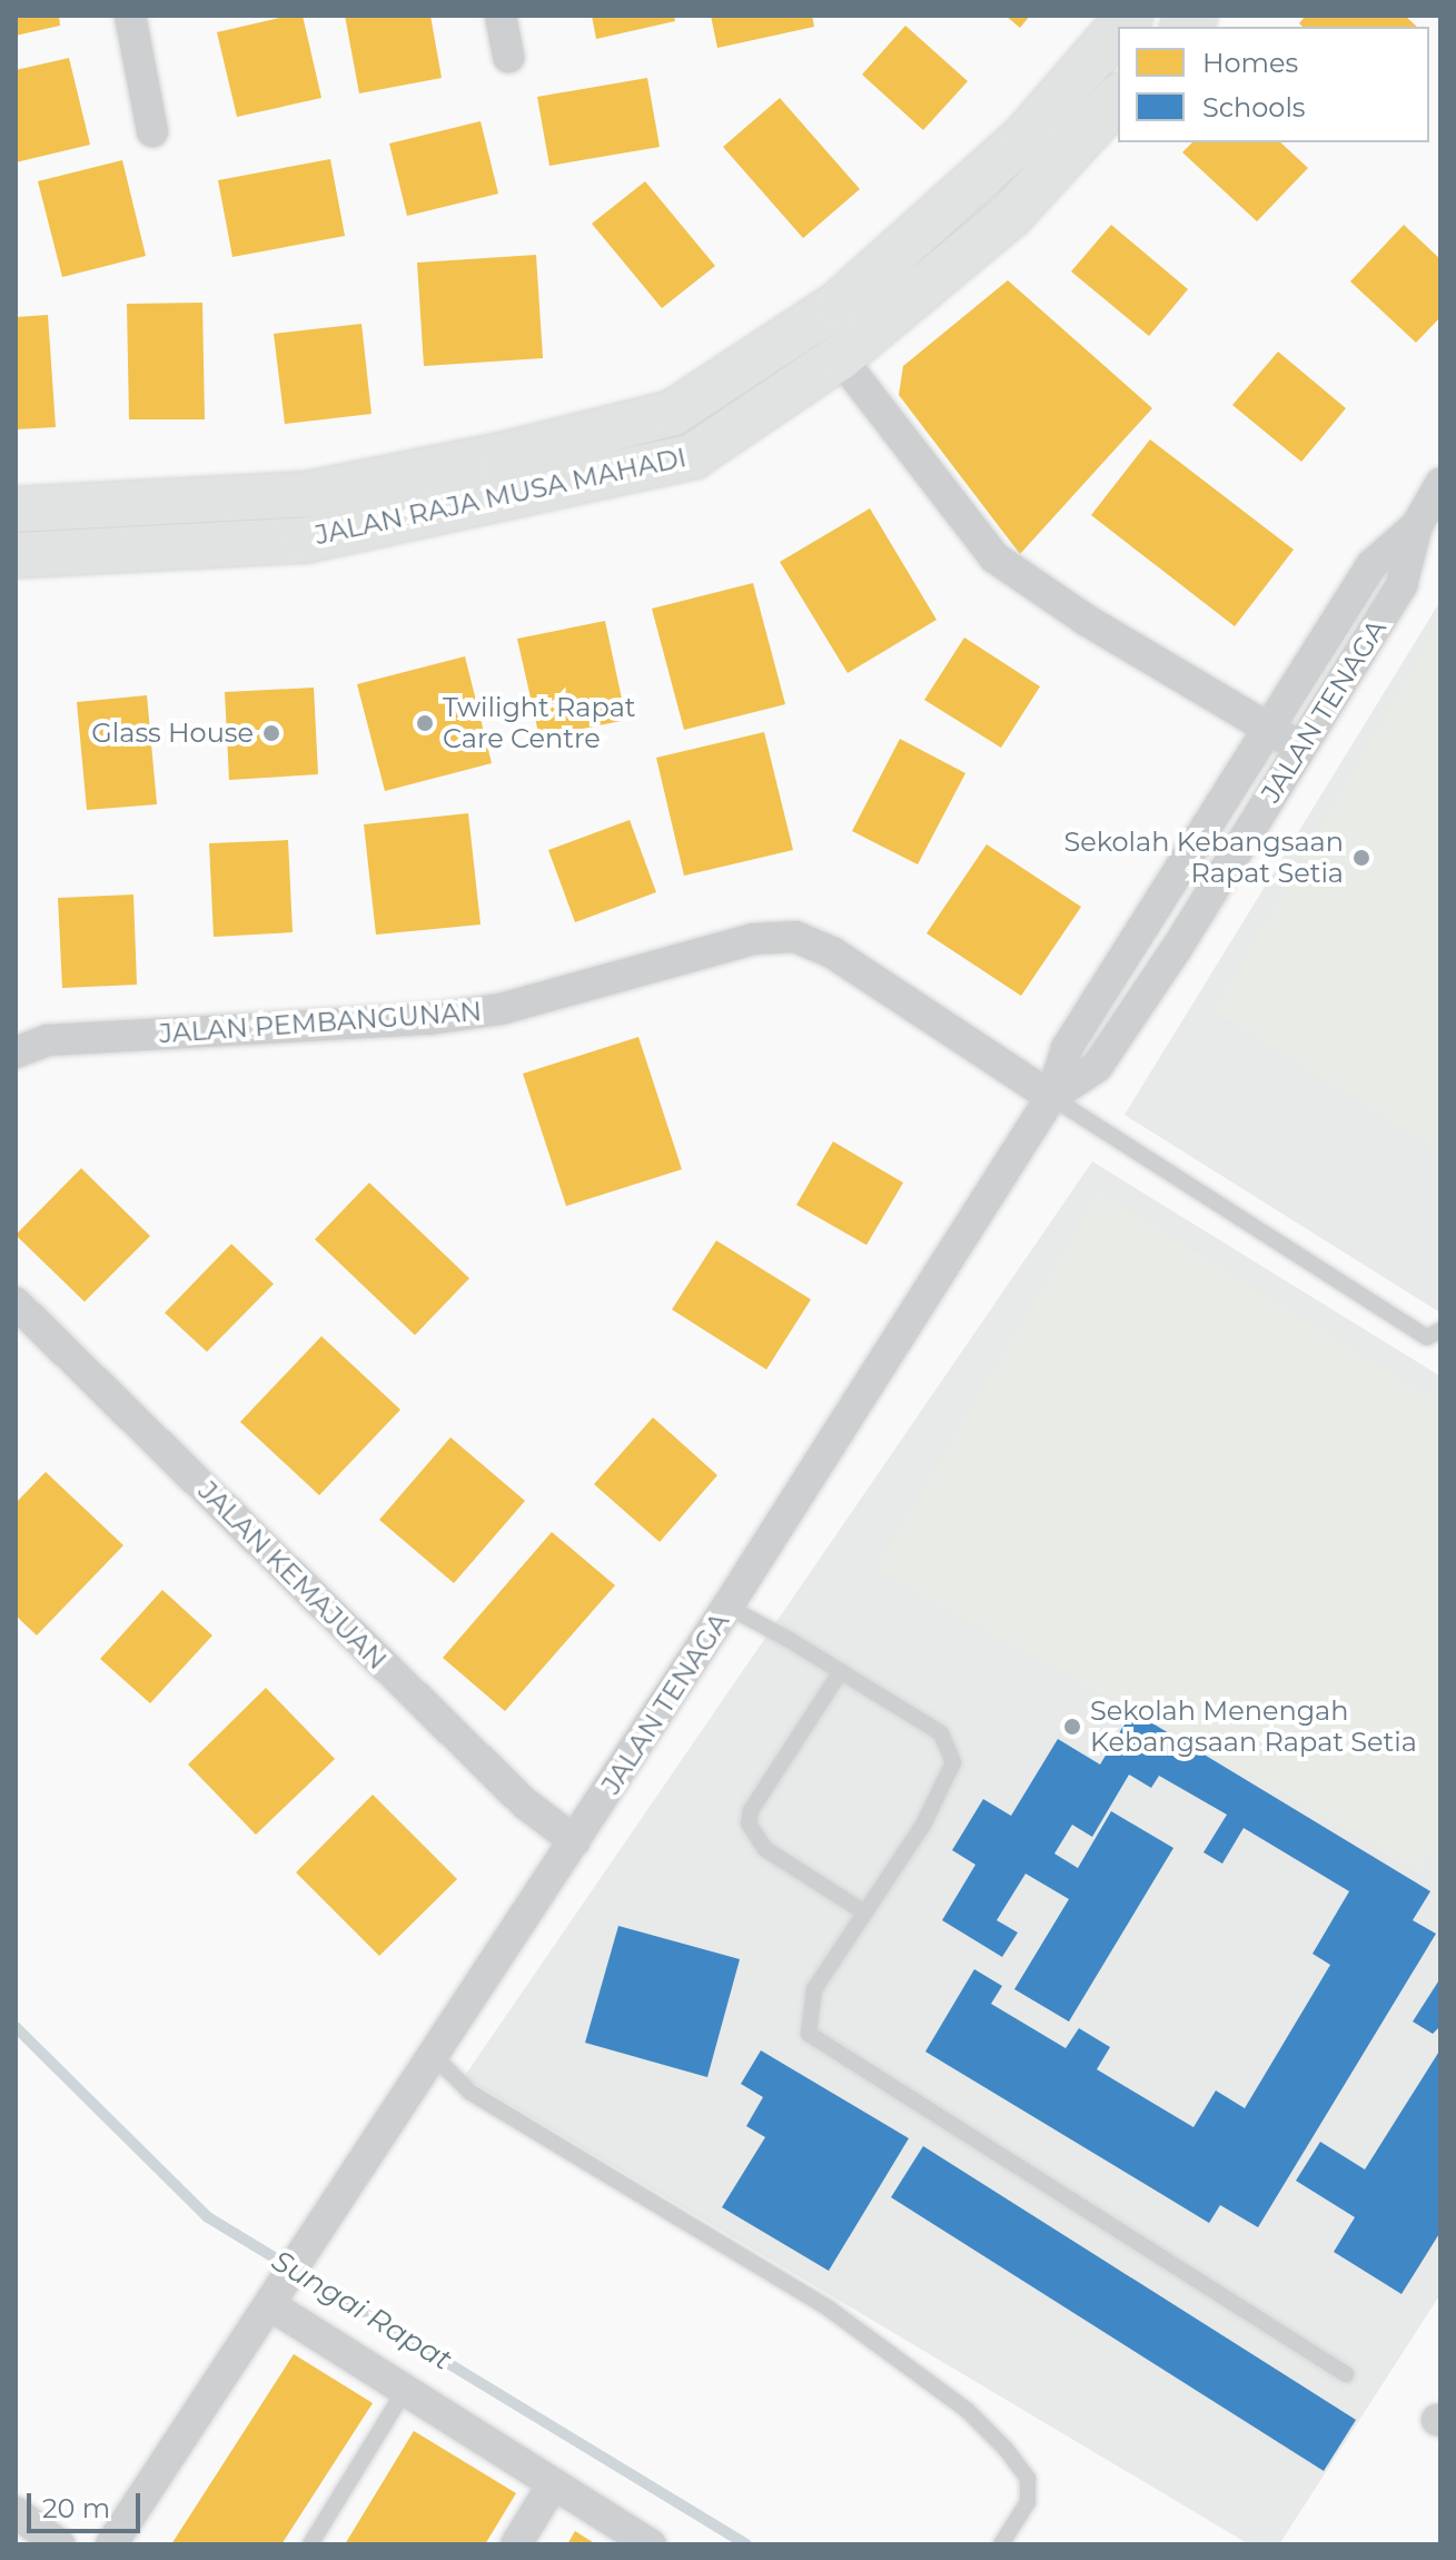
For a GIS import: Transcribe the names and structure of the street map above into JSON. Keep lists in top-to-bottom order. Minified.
{"streets":{"main road":["JALAN RAJA MUSA MAHADI"],"street":["JALAN TENAGA","JALAN PEMBANGUNAN","JALAN KEMAJUAN"]},"crossings":[["JALAN TENAGA","JALAN PEMBANGUNAN"],["JALAN TENAGA","JALAN KEMAJUAN"]],"water":["Sungai Rapat"],"places":["Twilight Rapat Care Centre","Glass House","Sekolah Kebangsaan Rapat Setia","Sekolah Menengah Kebangsaan Rapat Setia"],"legend":["Homes","Schools"],"scale_bar":"20 m"}
